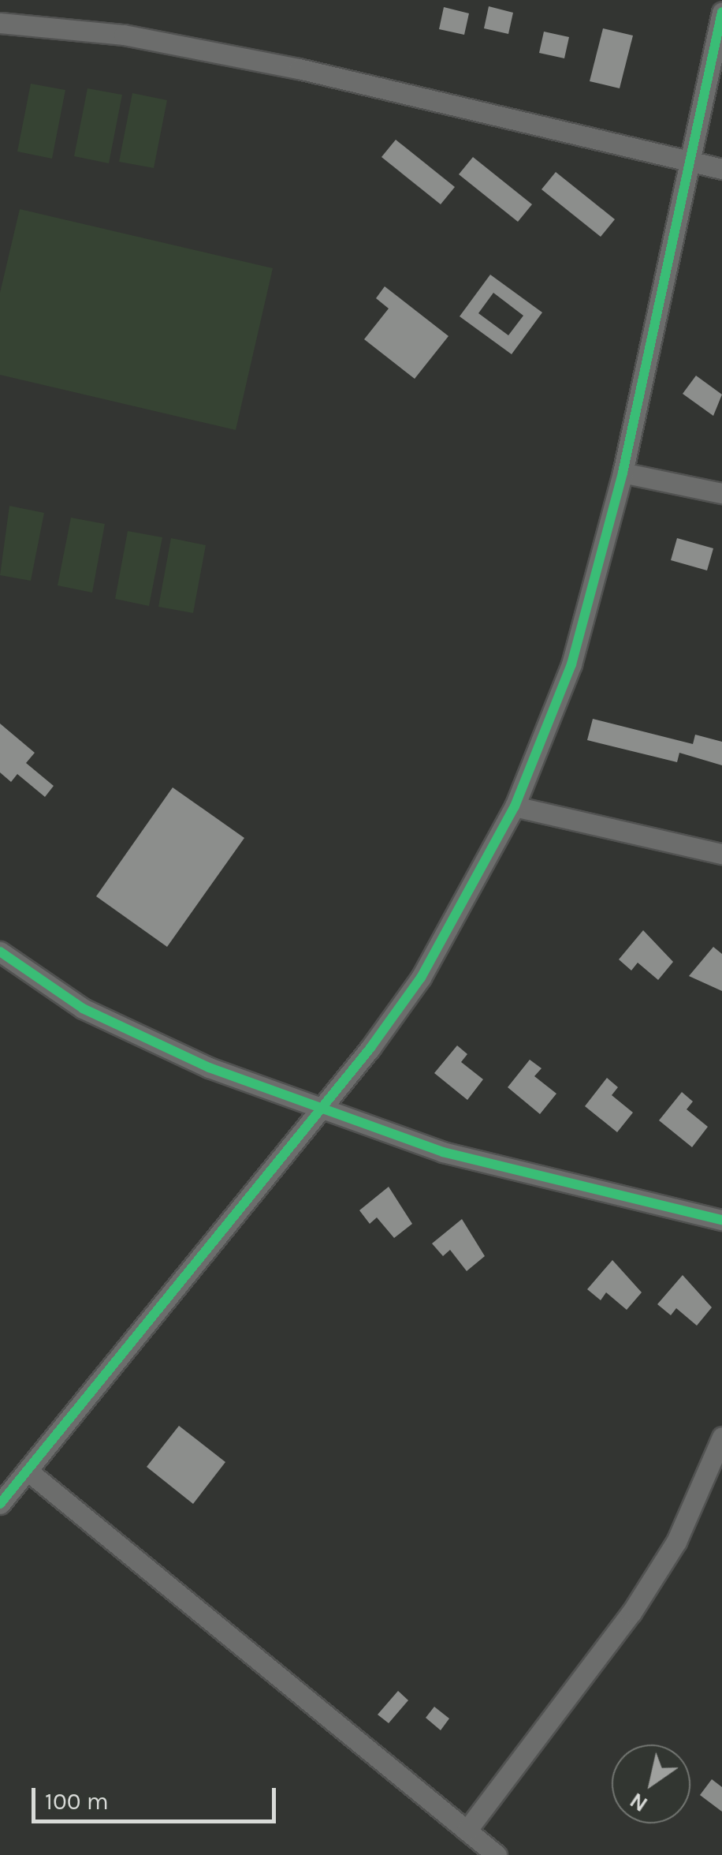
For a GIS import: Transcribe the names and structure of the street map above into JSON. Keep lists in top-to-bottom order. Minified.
{"scale_bar":"100 m","north":"bottom left"}
